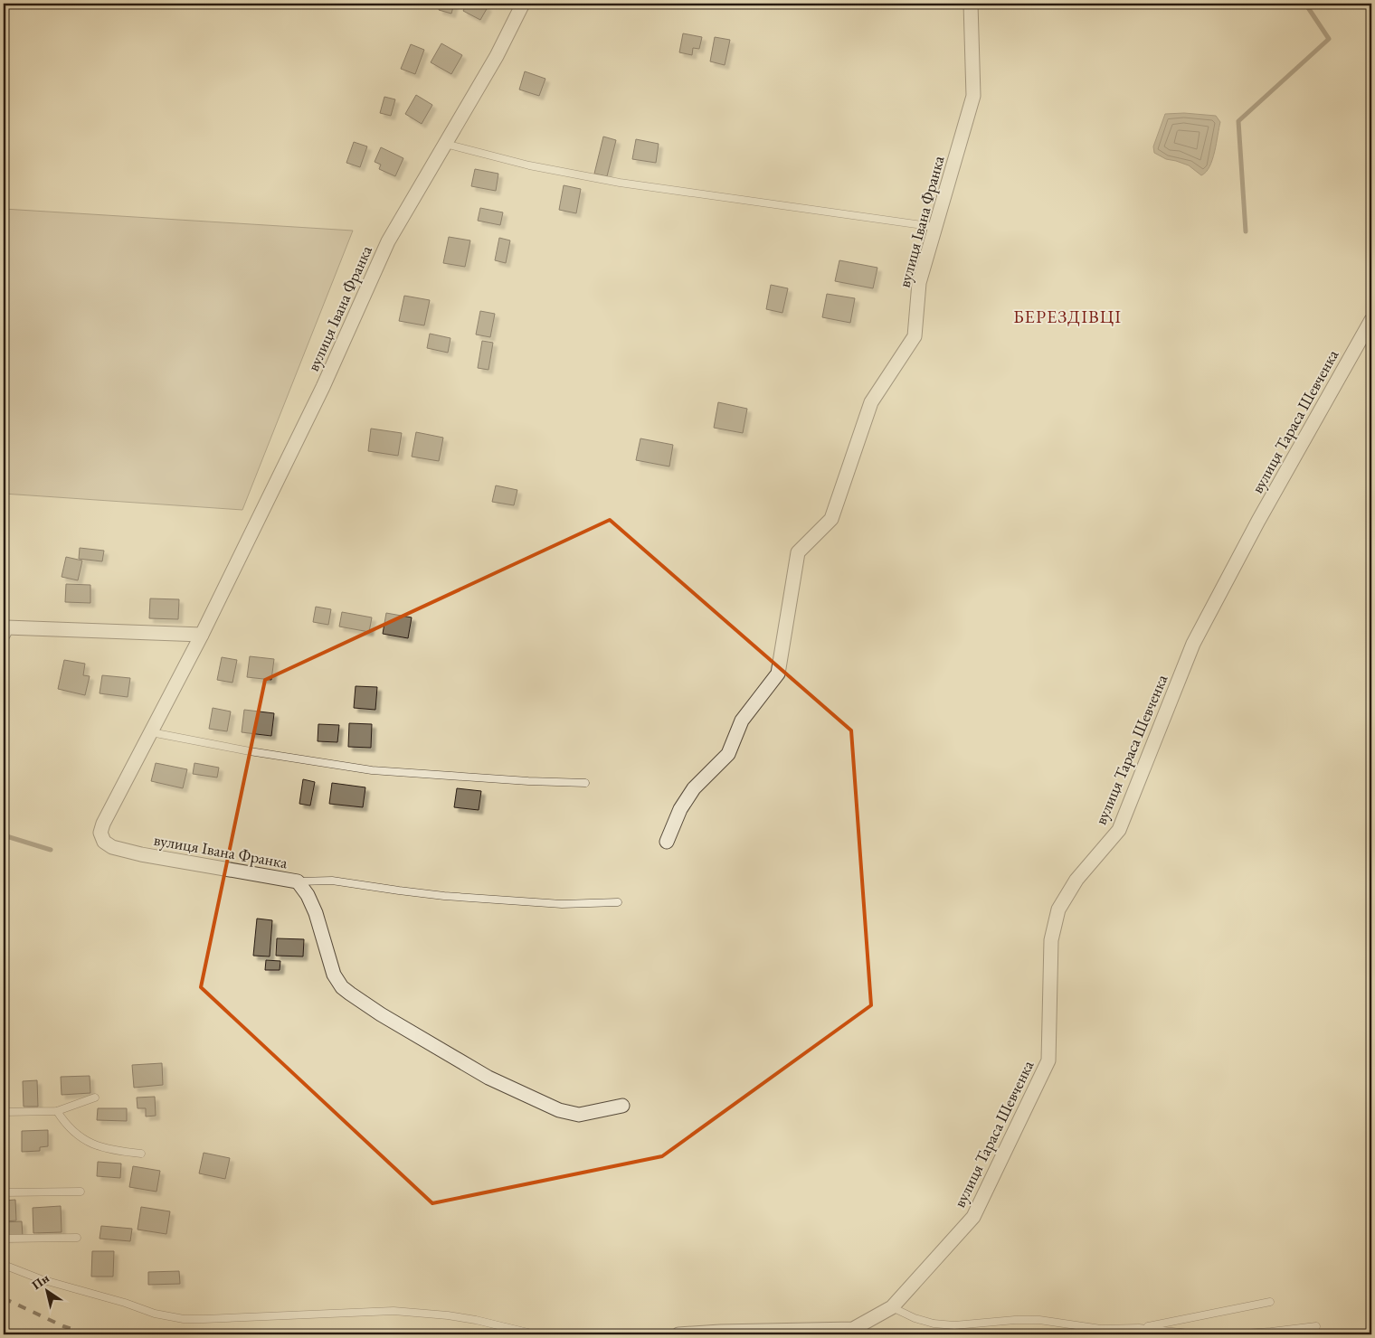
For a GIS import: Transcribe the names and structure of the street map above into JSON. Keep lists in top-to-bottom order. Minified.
{"streets":{"street":["вулиця Івана Франка","вулиця Тараса Шевченка"]},"districts":["БЕРЕЗДІВЦІ"],"north":"top left"}
